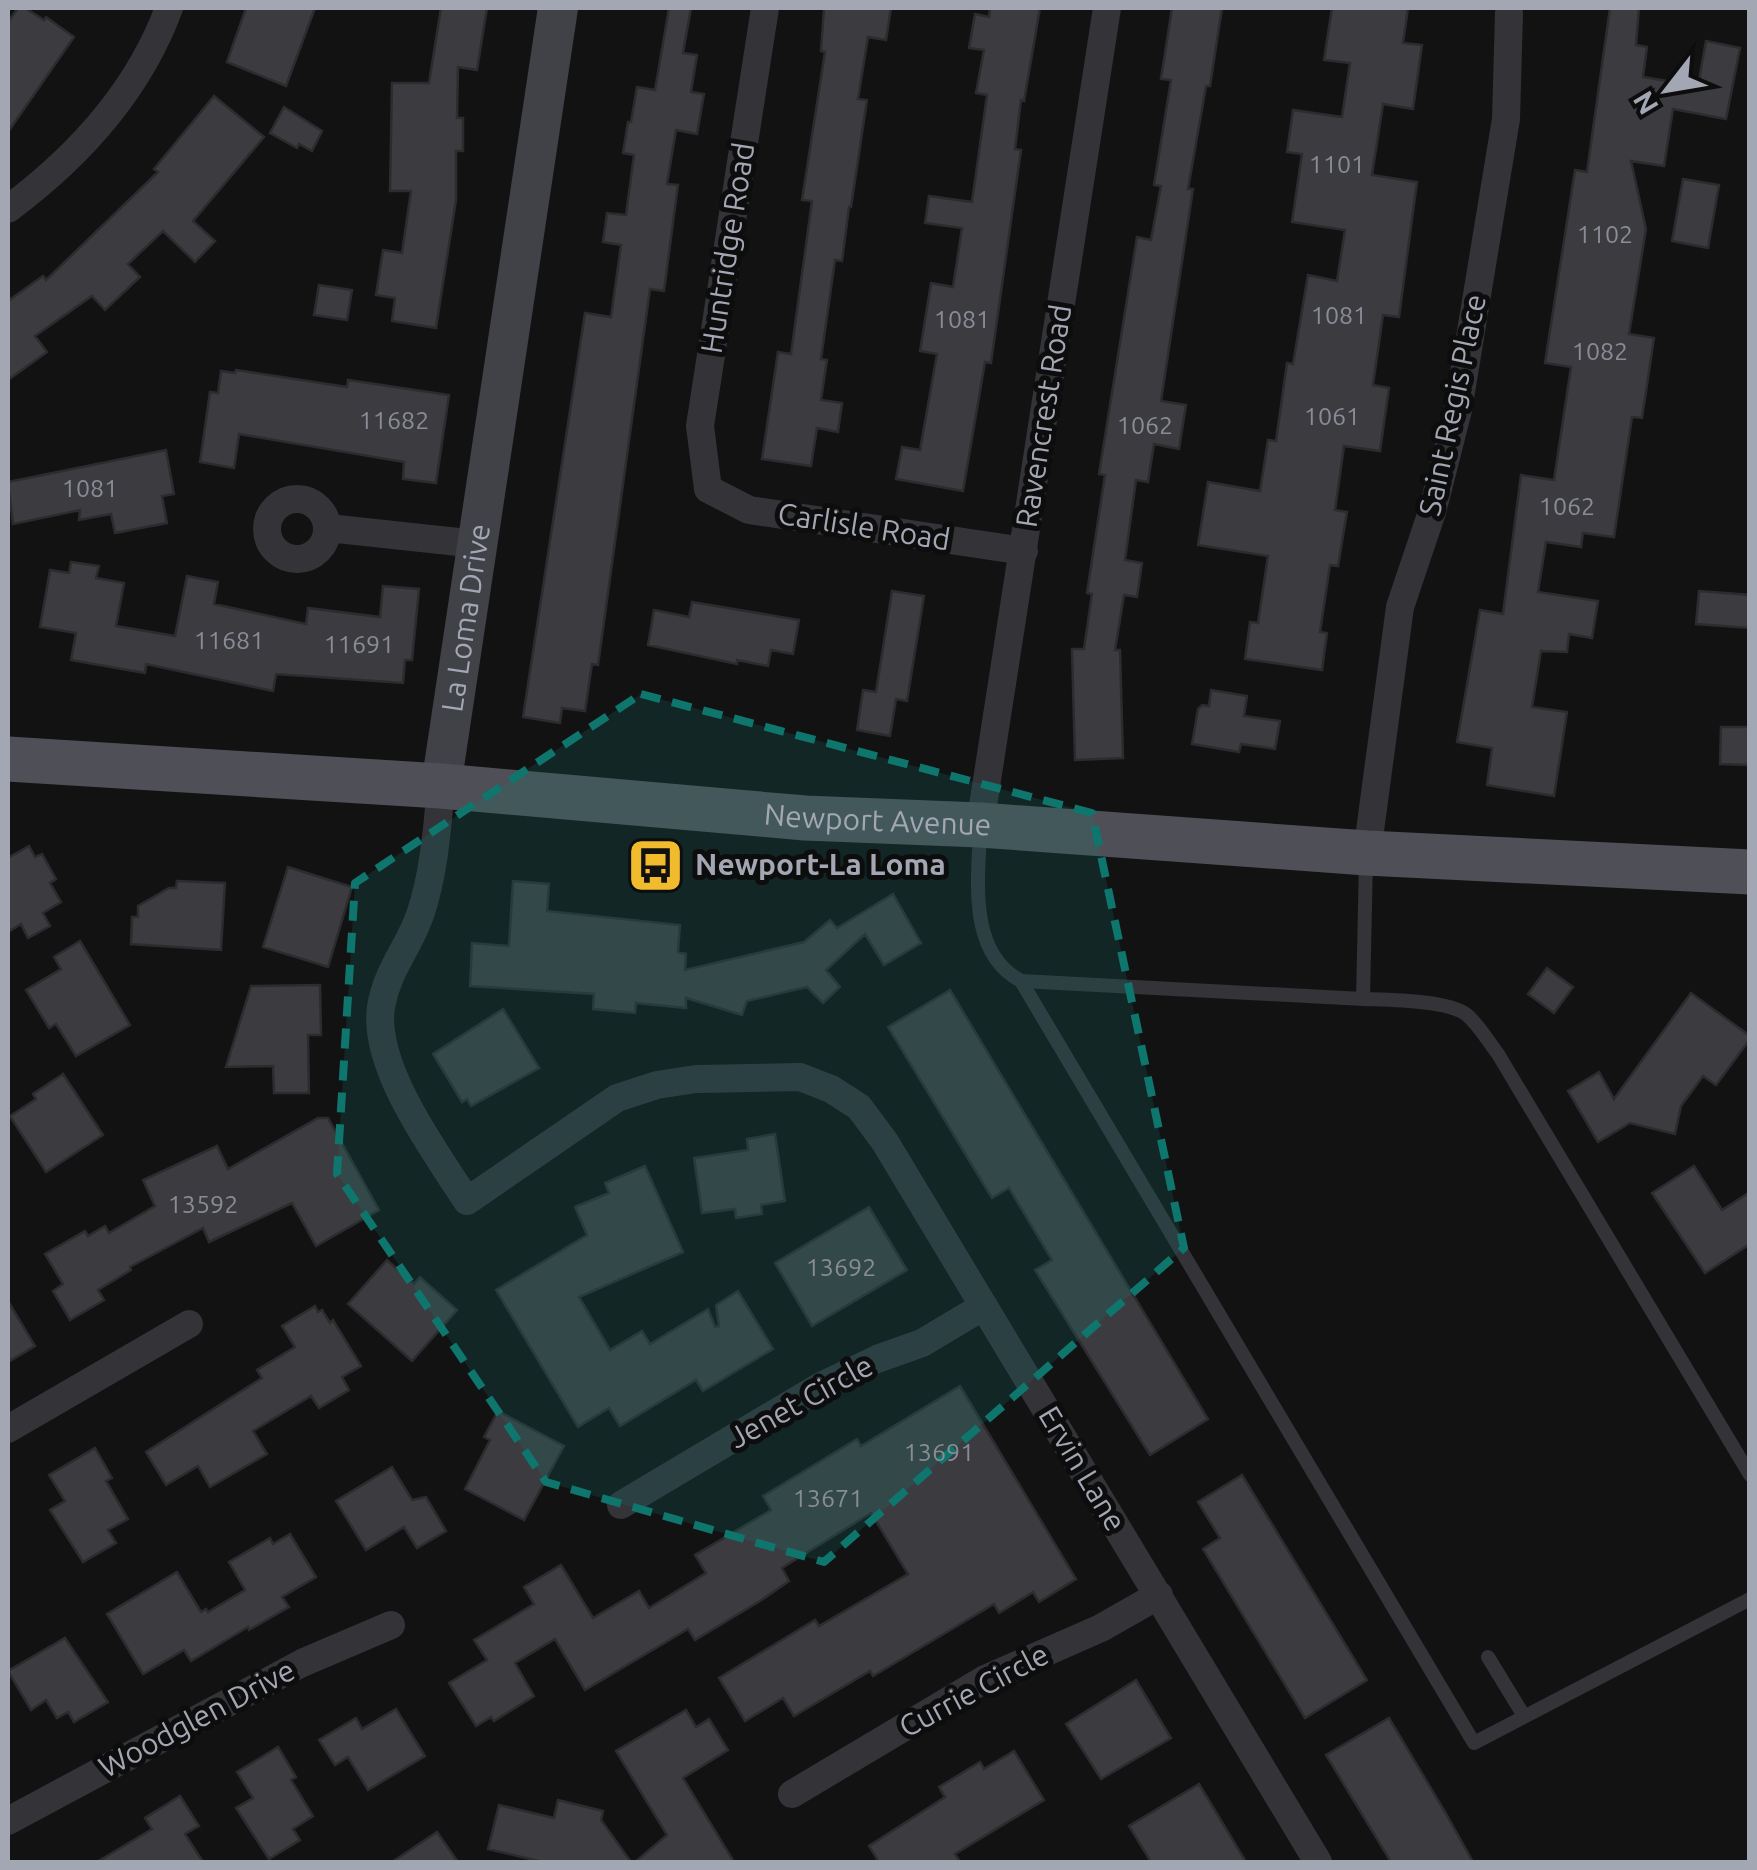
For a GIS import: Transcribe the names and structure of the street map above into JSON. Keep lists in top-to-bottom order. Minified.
{"streets":{"main road":["La Loma Drive","Newport Avenue"],"street":["Huntridge Road","Saint Regis Place","Ravencrest Road","Carlisle Road","Jenet Circle","Ervin Lane","Currie Circle","Woodglen Drive"]},"crossings":[["Huntridge Road","Carlisle Road"],["Saint Regis Place","Newport Avenue"],["Ravencrest Road","Carlisle Road"],["Ravencrest Road","Newport Avenue"],["La Loma Drive","Newport Avenue"],["La Loma Drive","Ervin Lane"],["Jenet Circle","Ervin Lane"],["Ervin Lane","Currie Circle"]],"places":{"bus stop":["Newport-La Loma"]},"house_numbers":["1101","1102","1081","1081","1082","1061","11682","1062","1081","1062","11681","11691","13592","13692","13691","13671"],"north":"bottom left"}
